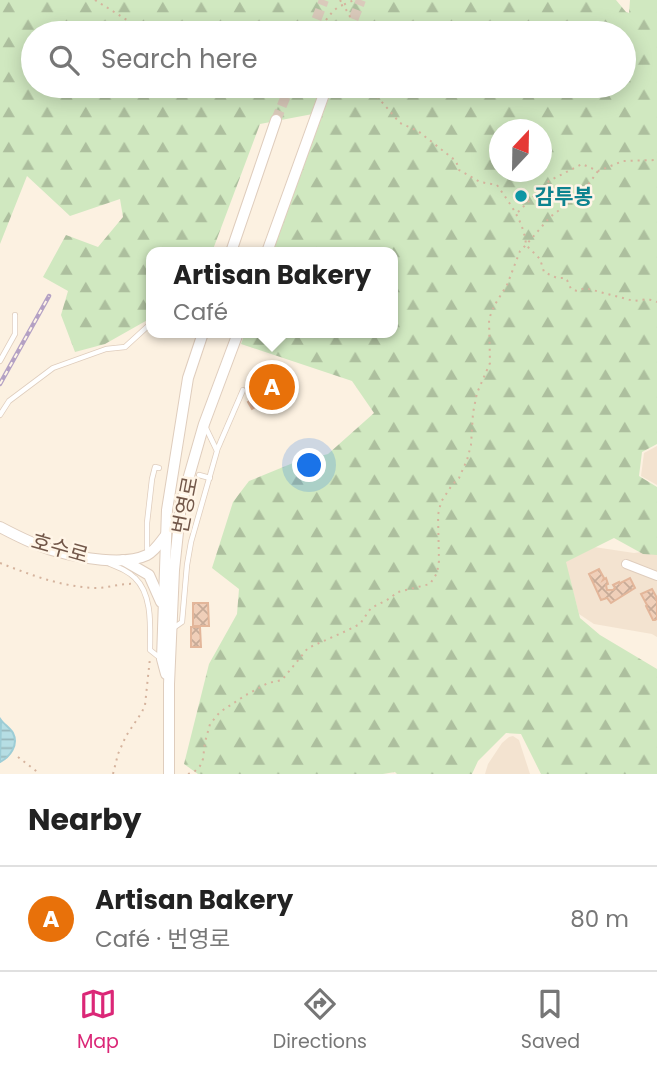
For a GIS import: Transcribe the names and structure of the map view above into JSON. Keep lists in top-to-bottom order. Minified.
{"streets":{"street":["번영로","호수로"]},"crossings":[["번영로","호수로"]],"places":["감투봉"],"north":"top","page":{"search":"Search here","popup":["Artisan Bakery","Café"],"pins":"A","heading":"Nearby","list":[{"mark":"A","name":"Artisan Bakery","note":"Café · 번영로","value":"80 m"}],"nav":["Map","Directions","Saved"]}}
